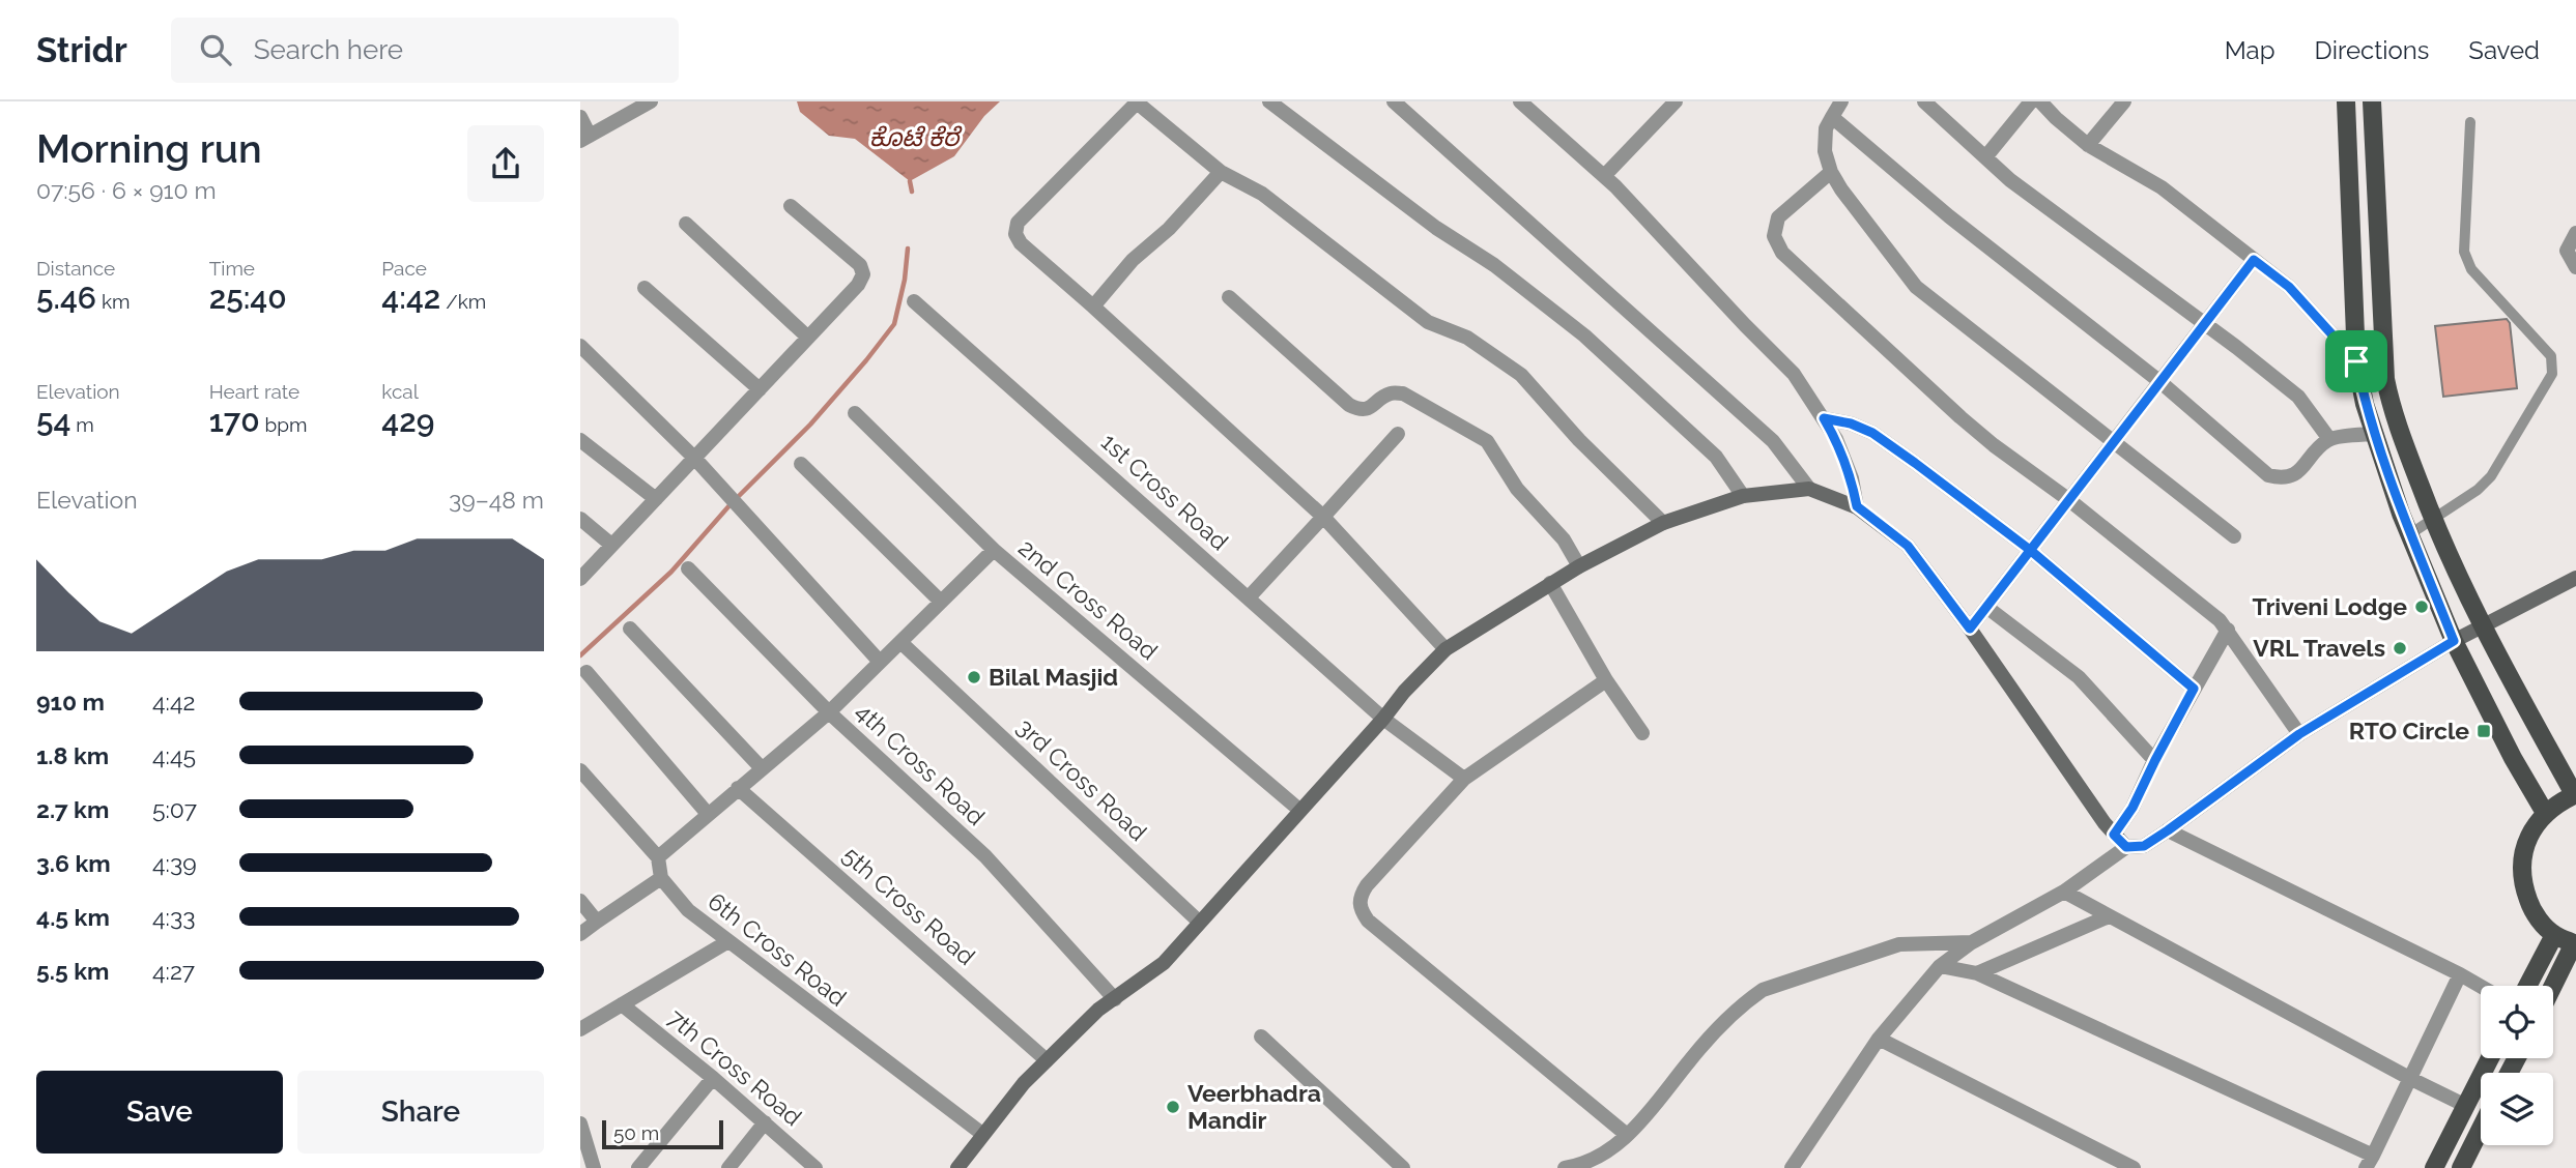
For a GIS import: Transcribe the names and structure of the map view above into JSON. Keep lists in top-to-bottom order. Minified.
{"streets":{"street":["1st Cross Road","2nd Cross Road","4th Cross Road","3rd Cross Road","5th Cross Road","6th Cross Road","7th Cross Road"]},"water":["ಕೊಟೆ ಕೆರೆ"],"places":{"other":["Triveni Lodge","VRL Travels","Bilal Masjid","Veerbhadra Mandir"],"transit":["RTO Circle"]},"scale_bar":"50 m","page":{"header":"Stridr","search":"Search here","nav":["Map","Directions","Saved"],"heading":["Morning run","07:56 · 6 × 910 m"],"stats":[["Distance","5.46 km"],["Time","25:40"],["Pace","4:42 /km"],["Elevation","54 m"],["Heart rate","170 bpm"],["kcal","429"]],"chart":["Elevation","39–48 m"],"list":[{"name":"910 m","note":"4:42"},{"name":"1.8 km","note":"4:45"},{"name":"2.7 km","note":"5:07"},{"name":"3.6 km","note":"4:39"},{"name":"4.5 km","note":"4:33"},{"name":"5.5 km","note":"4:27"}],"buttons":["Save","Share"],"scale":"50 m"}}
